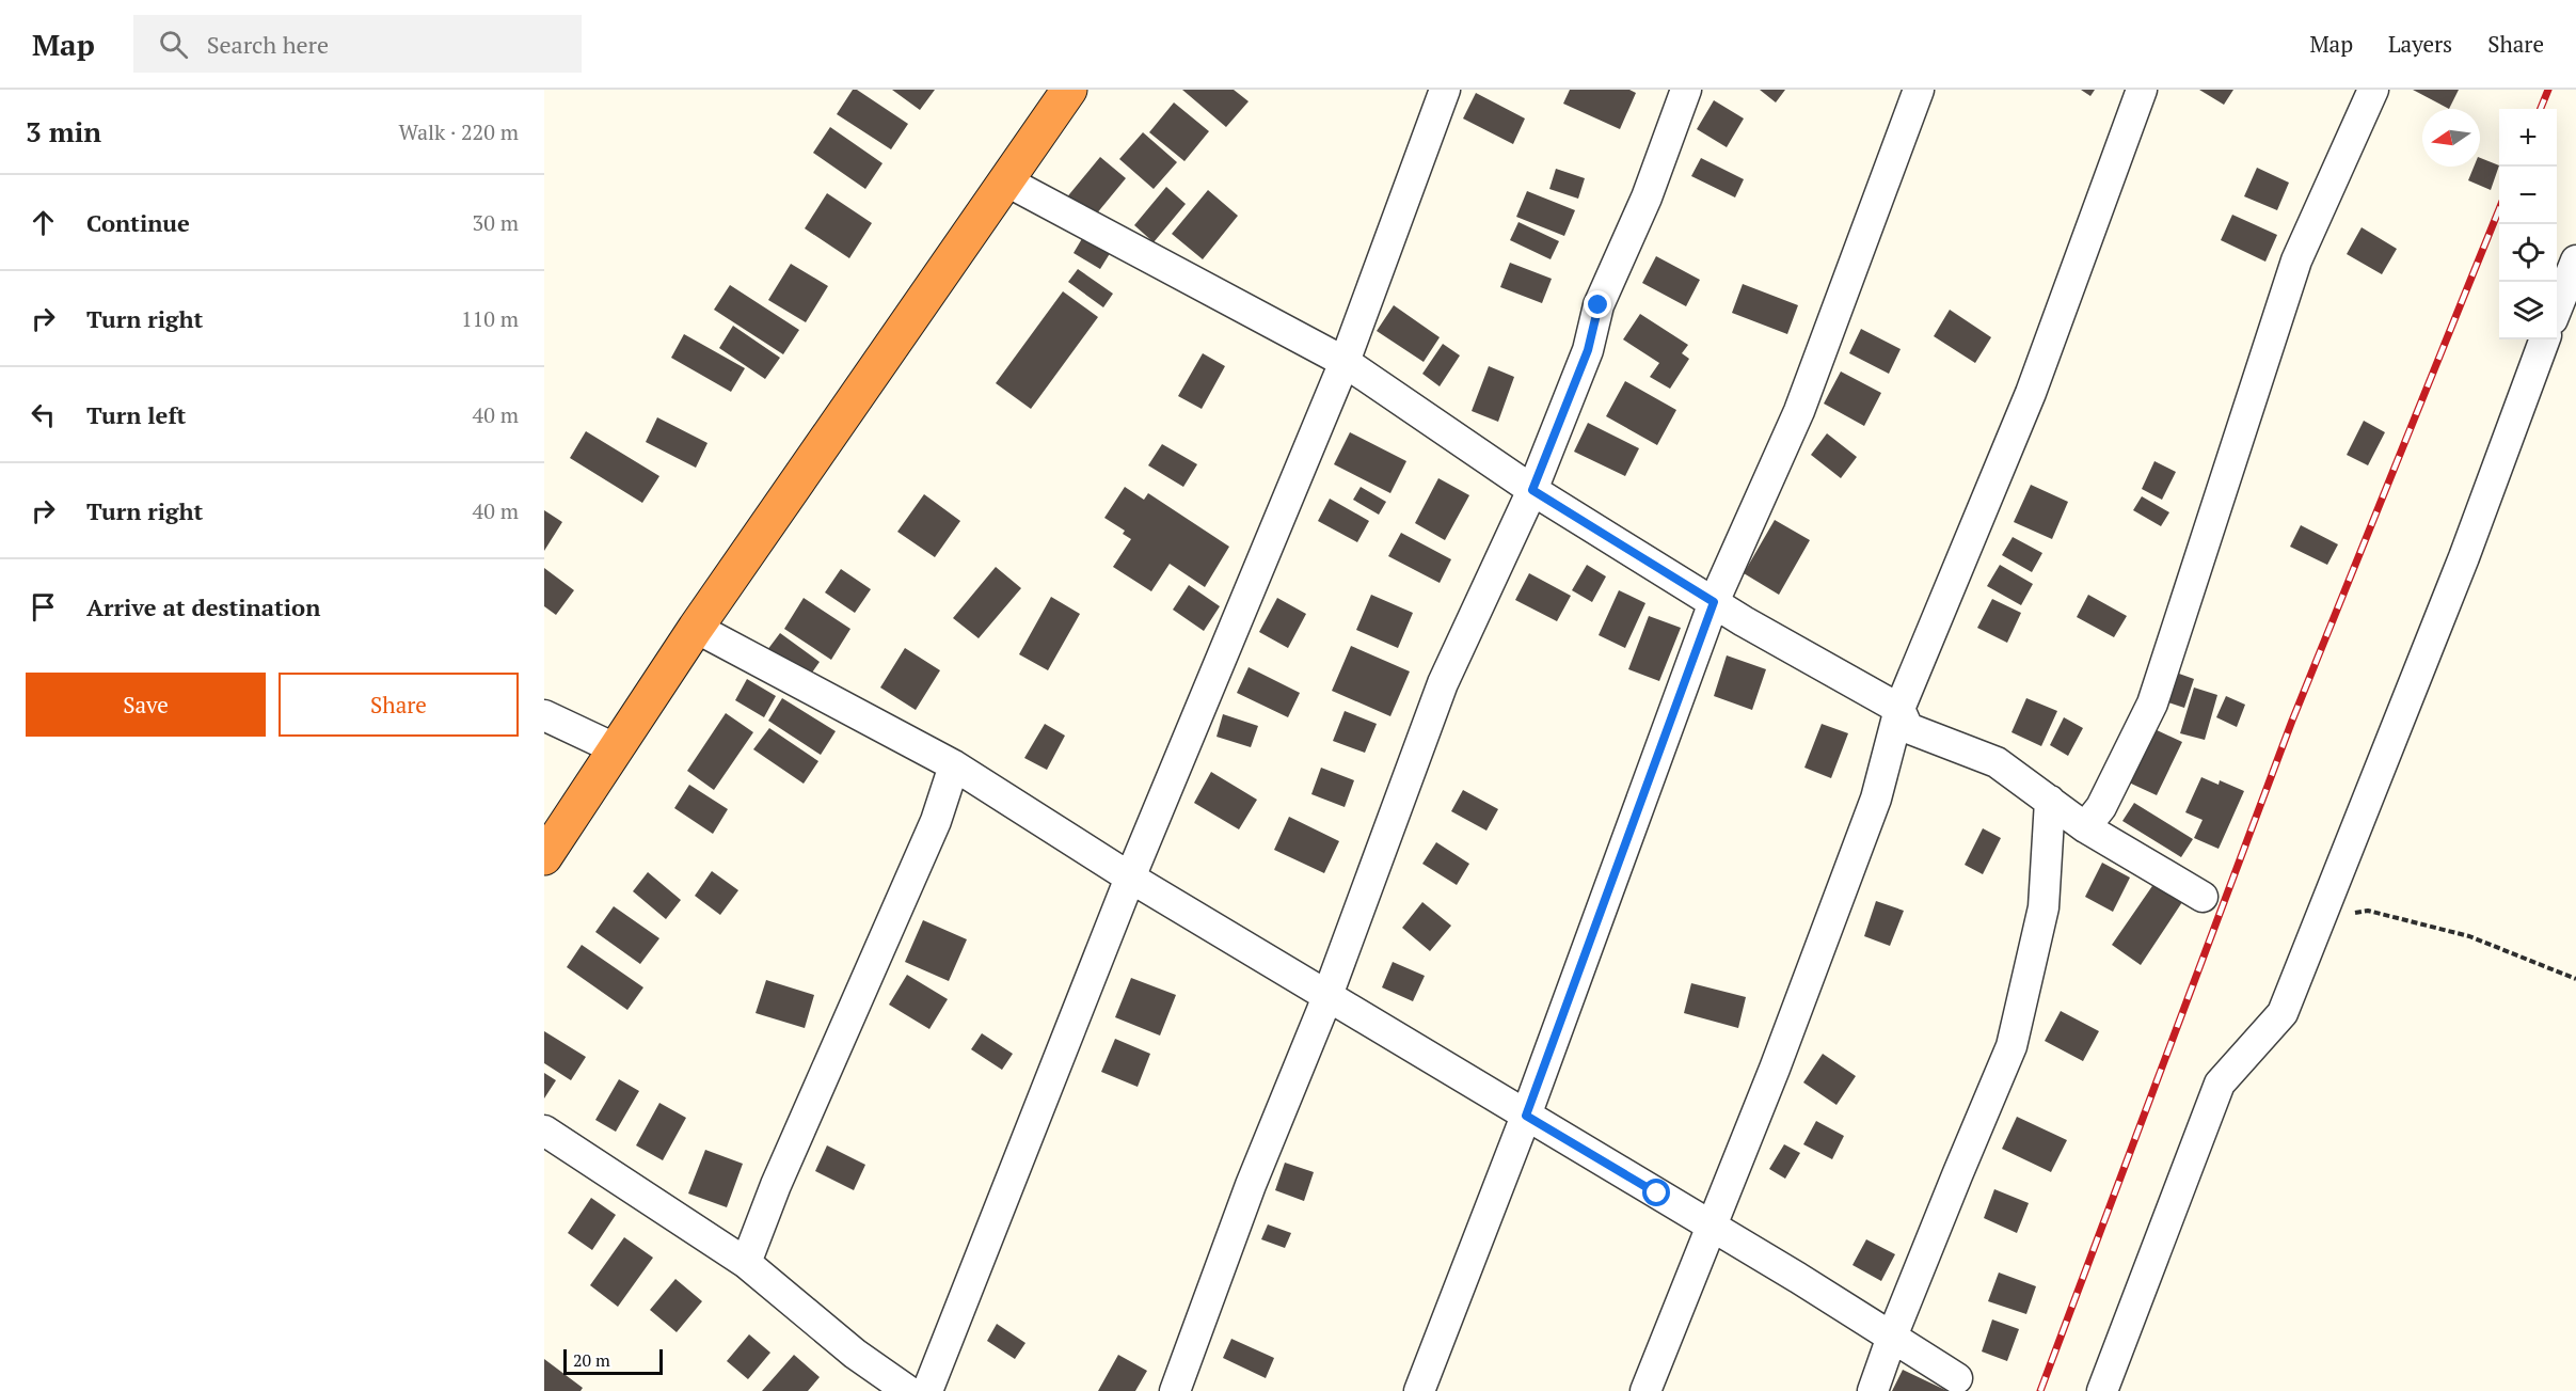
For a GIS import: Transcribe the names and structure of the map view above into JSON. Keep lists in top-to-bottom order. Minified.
{"scale_bar":"20 m","north":"left","page":{"header":"Map","search":"Search here","nav":["Map","Layers","Share"],"heading":["3 min","Walk · 220 m"],"map_buttons":["+","−"],"list":[["Continue","30 m"],["Turn right","110 m"],["Turn left","40 m"],["Turn right","40 m"],"Arrive at destination"],"buttons":["Save","Share"],"scale":"20 m"}}
